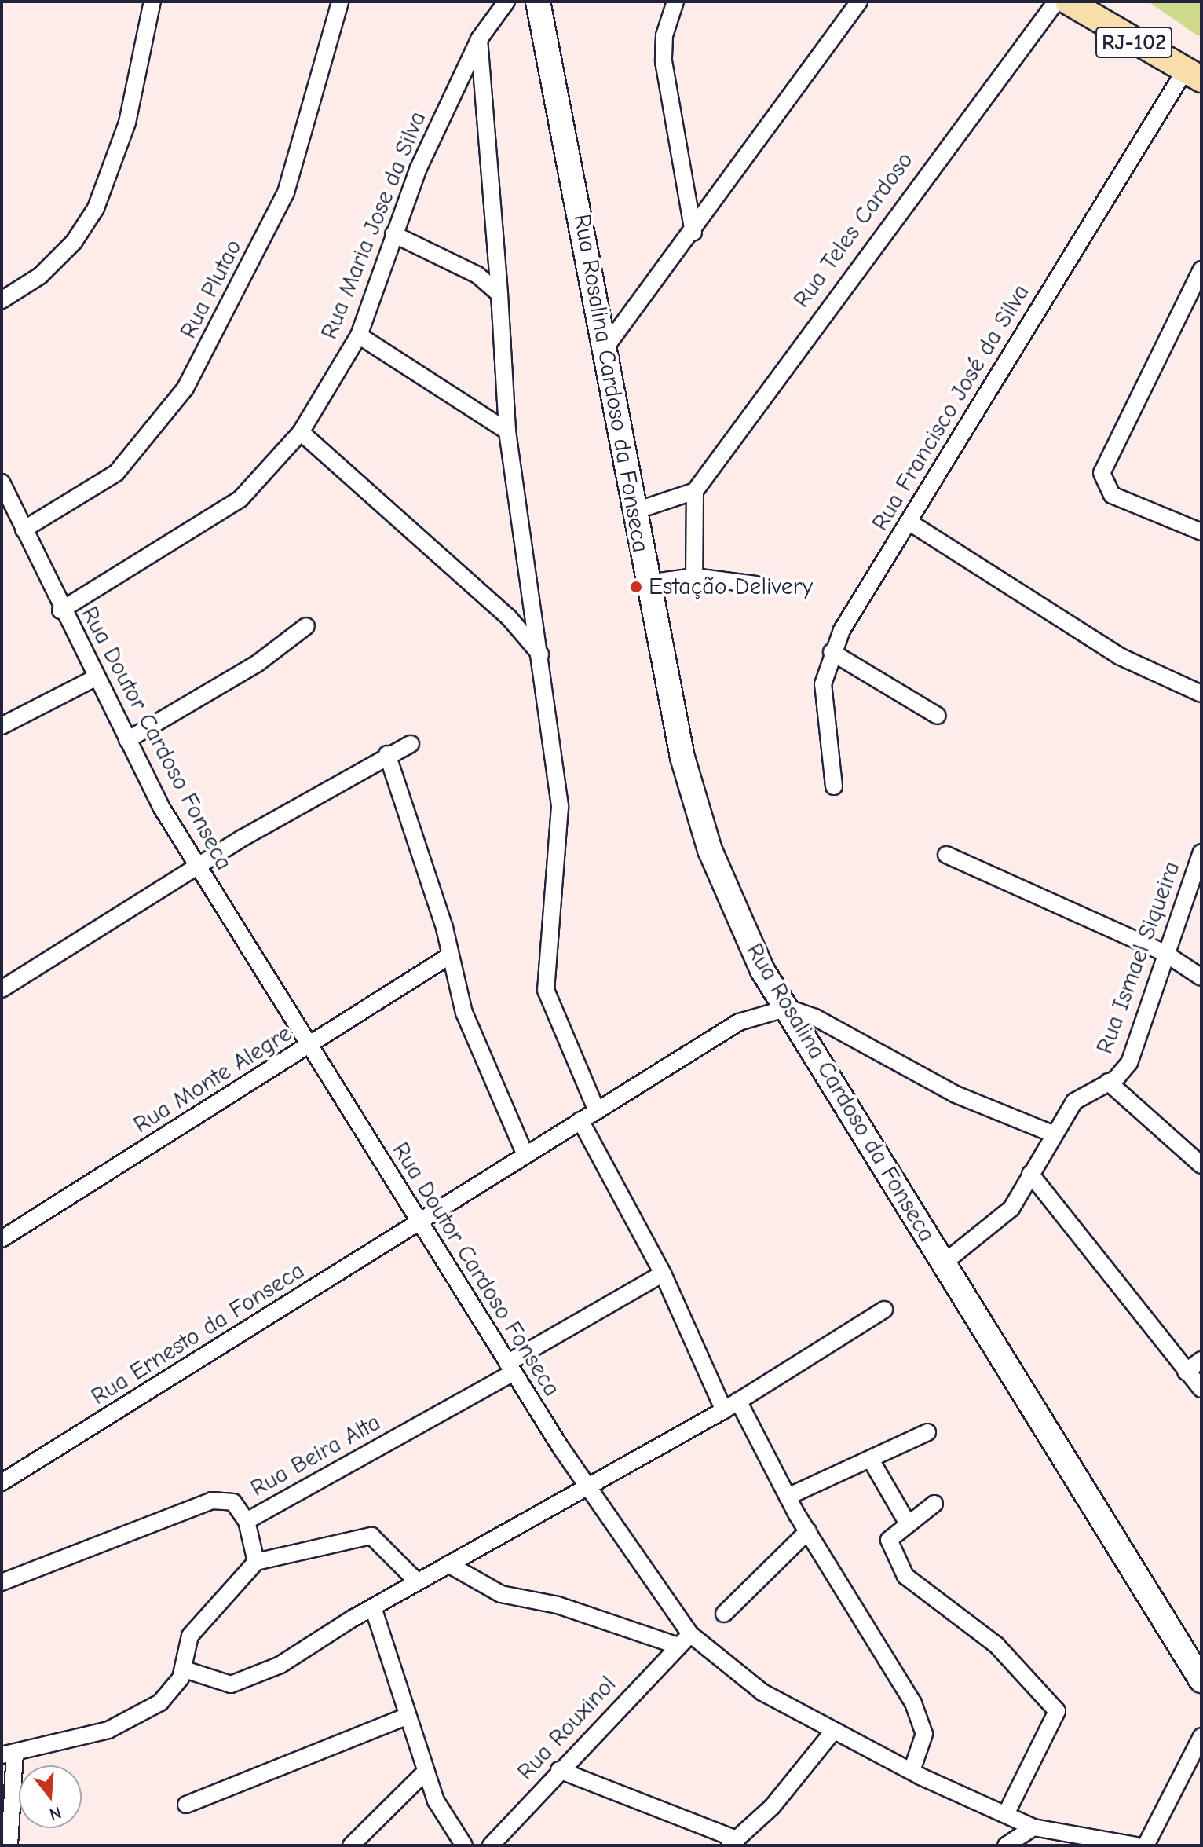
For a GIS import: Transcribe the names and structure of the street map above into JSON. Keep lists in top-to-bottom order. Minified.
{"streets":{"main road":["RJ-102"],"street":["Rua Maria Jose da Silva","Rua Teles Cardoso","Rua Plutao","Rua Rosalina Cardoso da Fonseca","Rua Francisco José da Silva","Rua Doutor Cardoso Fonseca","Rua Ismael Siqueira","Rua Monte Alegre","Rua Ernesto da Fonseca","Rua Beira Alta","Rua Rouxinol"]},"crossings":[["RJ-102","Rua Francisco José da Silva"],["Rua Maria Jose da Silva","Rua Doutor Cardoso Fonseca"],["Rua Plutao","Rua Doutor Cardoso Fonseca"],["Rua Rosalina Cardoso da Fonseca","Rua Ismael Siqueira"],["Rua Rosalina Cardoso da Fonseca","Rua Ernesto da Fonseca"],["Rua Doutor Cardoso Fonseca","Rua Monte Alegre"],["Rua Doutor Cardoso Fonseca","Rua Ernesto da Fonseca"],["Rua Doutor Cardoso Fonseca","Rua Beira Alta"],["Rua Doutor Cardoso Fonseca","Rua Rouxinol"]],"places":["Estação Delivery"],"north":"bottom"}
